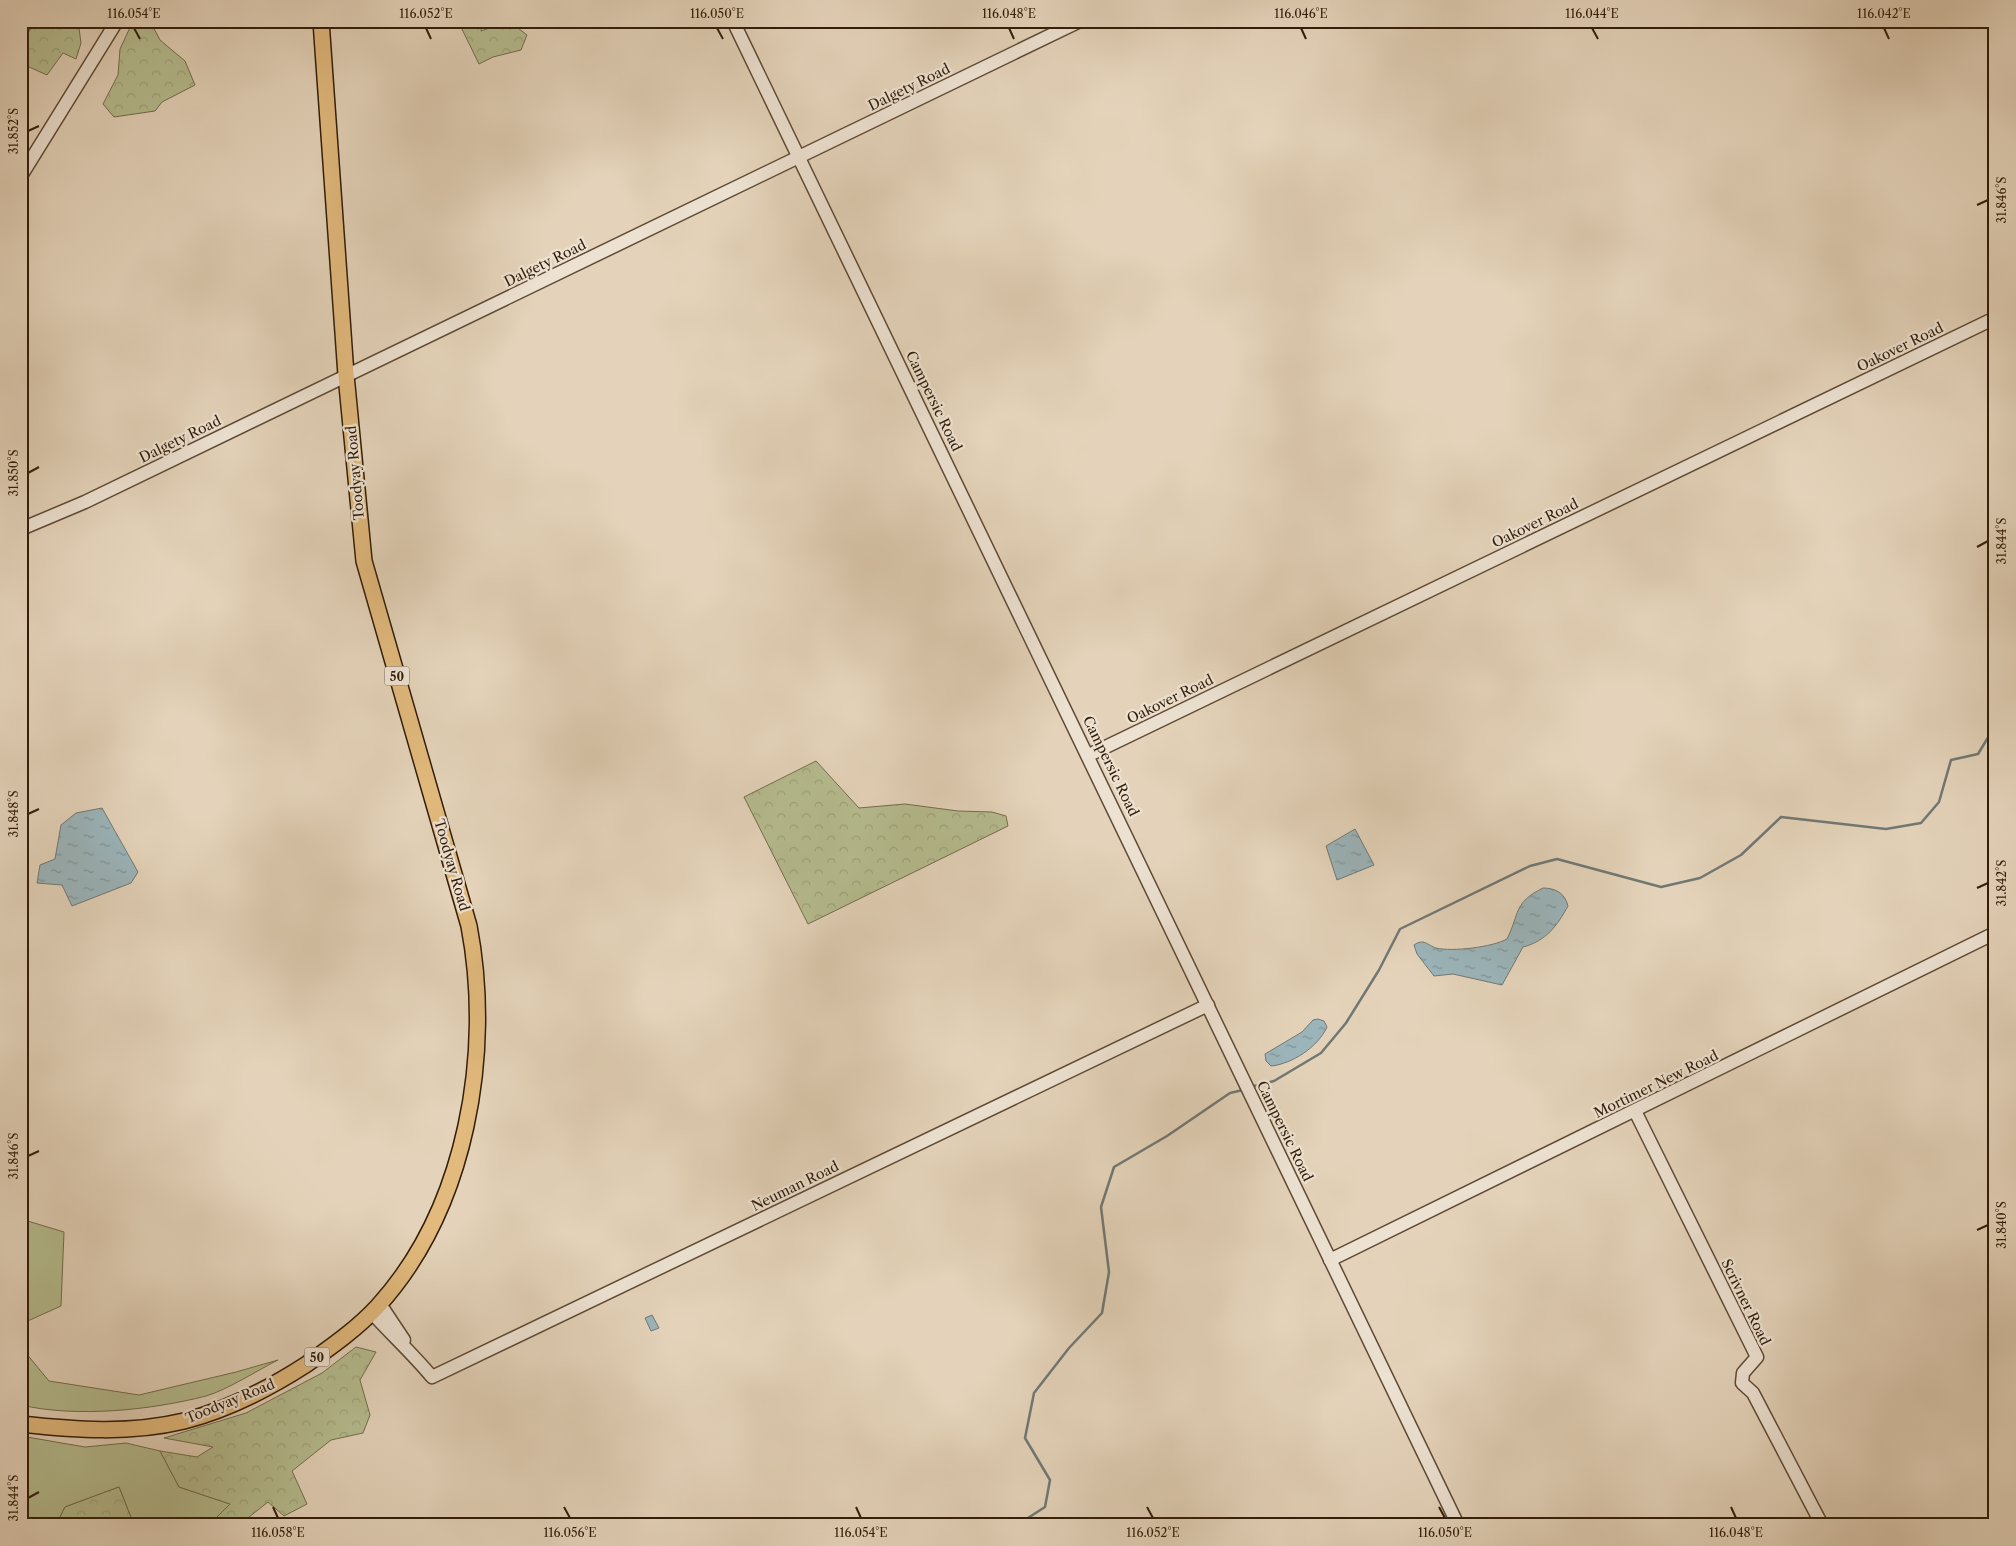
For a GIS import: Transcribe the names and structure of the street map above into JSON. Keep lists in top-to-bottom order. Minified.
{"streets":{"main road":["Toodyay Road","50"],"street":["Dalgety Road","Oakover Road","Campersic Road","Mortimer New Road","Neuman Road","Scrivner Road"]},"crossings":[["Dalgety Road","Campersic Road"],["Dalgety Road","Toodyay Road"],["Oakover Road","Campersic Road"],["Campersic Road","Mortimer New Road"],["Campersic Road","Neuman Road"],["Toodyay Road","Neuman Road"],["Mortimer New Road","Scrivner Road"]],"coordinates":["116.054°E","116.052°E","116.050°E","116.048°E","116.046°E","116.044°E","116.042°E","31.852°S","31.846°S","31.850°S","31.844°S","31.848°S","31.842°S","31.840°S","116.058°E","116.056°E"]}
